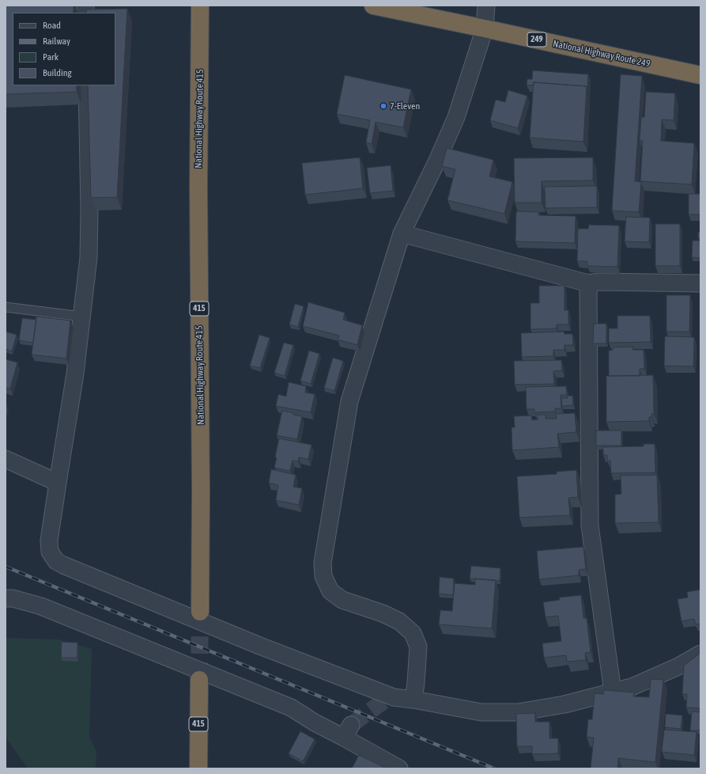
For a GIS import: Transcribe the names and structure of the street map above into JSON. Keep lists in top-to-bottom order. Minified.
{"streets":{"highway":["249","National Highway Route 249","National Highway Route 415","415"]},"places":["7-Eleven"],"legend":["Road","Railway","Park","Building"]}
